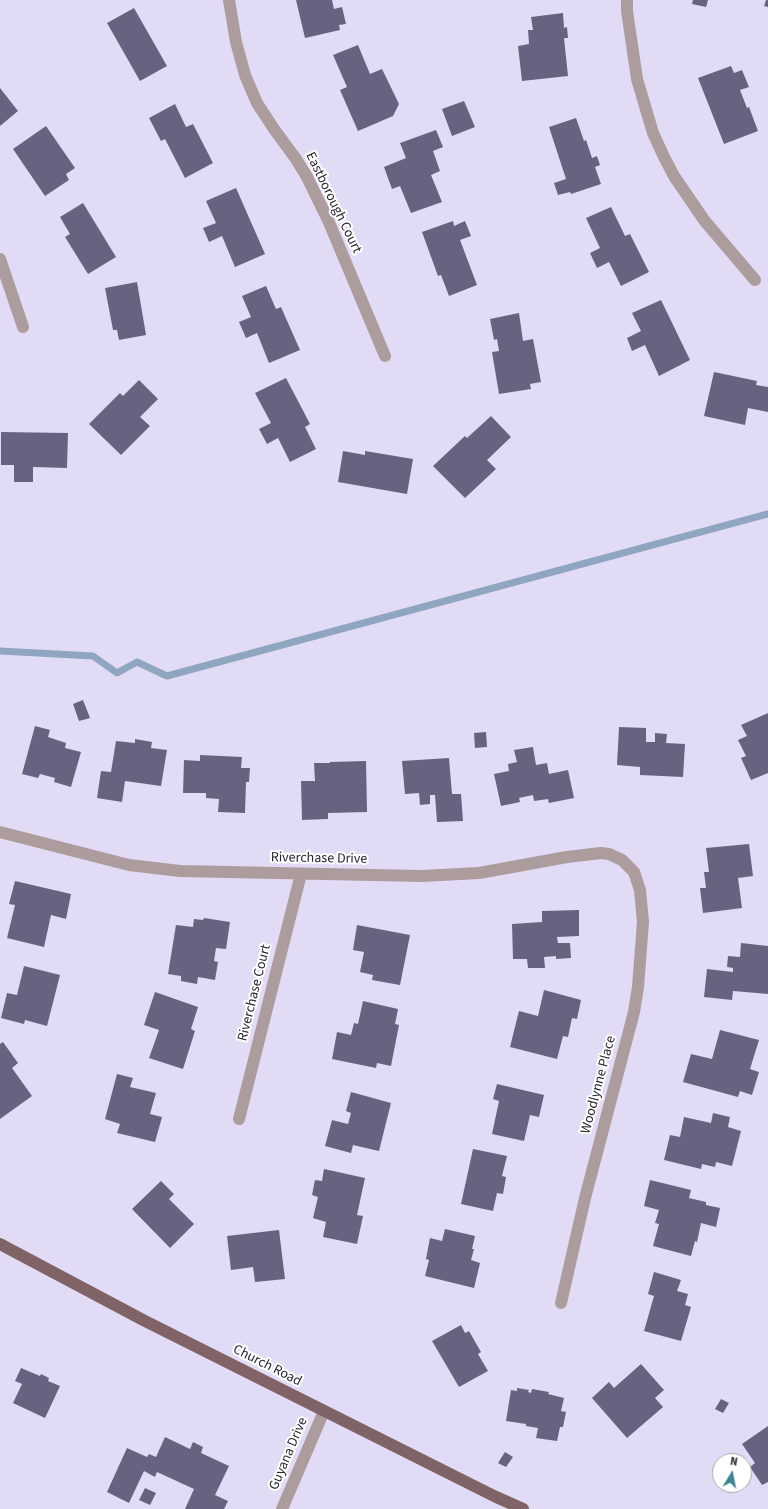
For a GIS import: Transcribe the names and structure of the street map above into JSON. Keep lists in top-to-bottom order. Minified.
{"streets":{"main road":["Church Road"],"street":["Eastborough Court","Riverchase Drive","Riverchase Court","Woodlynne Place","Guyana Drive"]},"crossings":[["Riverchase Drive","Riverchase Court"],["Riverchase Drive","Woodlynne Place"],["Church Road","Guyana Drive"]],"north":"top"}
